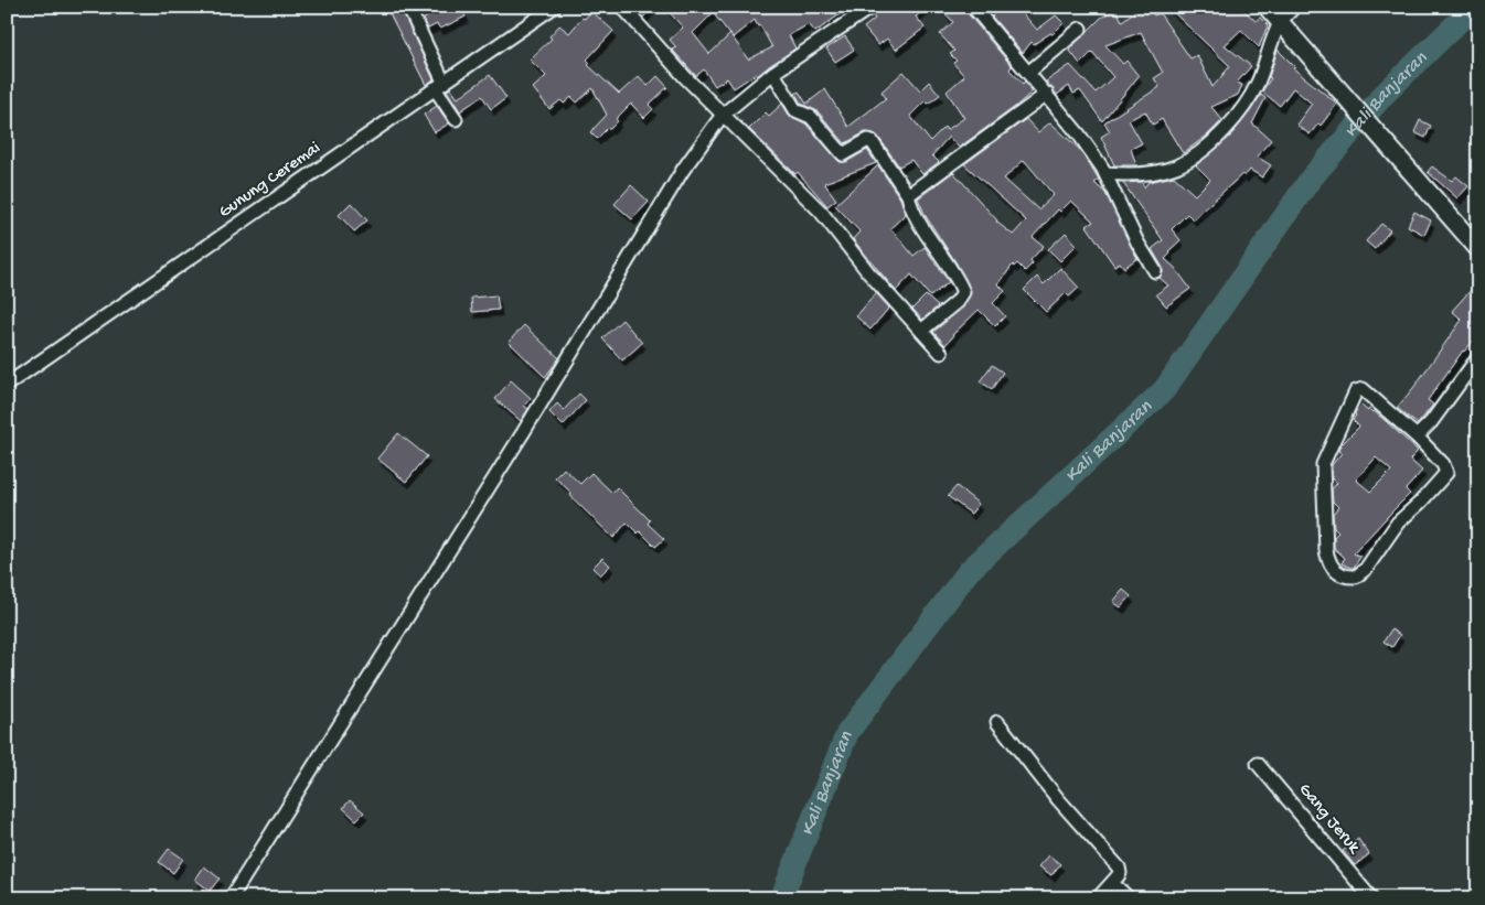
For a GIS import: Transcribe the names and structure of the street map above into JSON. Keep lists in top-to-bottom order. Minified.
{"streets":{"street":["Gunung Ceremai","Gang Jeruk"]},"water":["Kali Banjaran"]}
